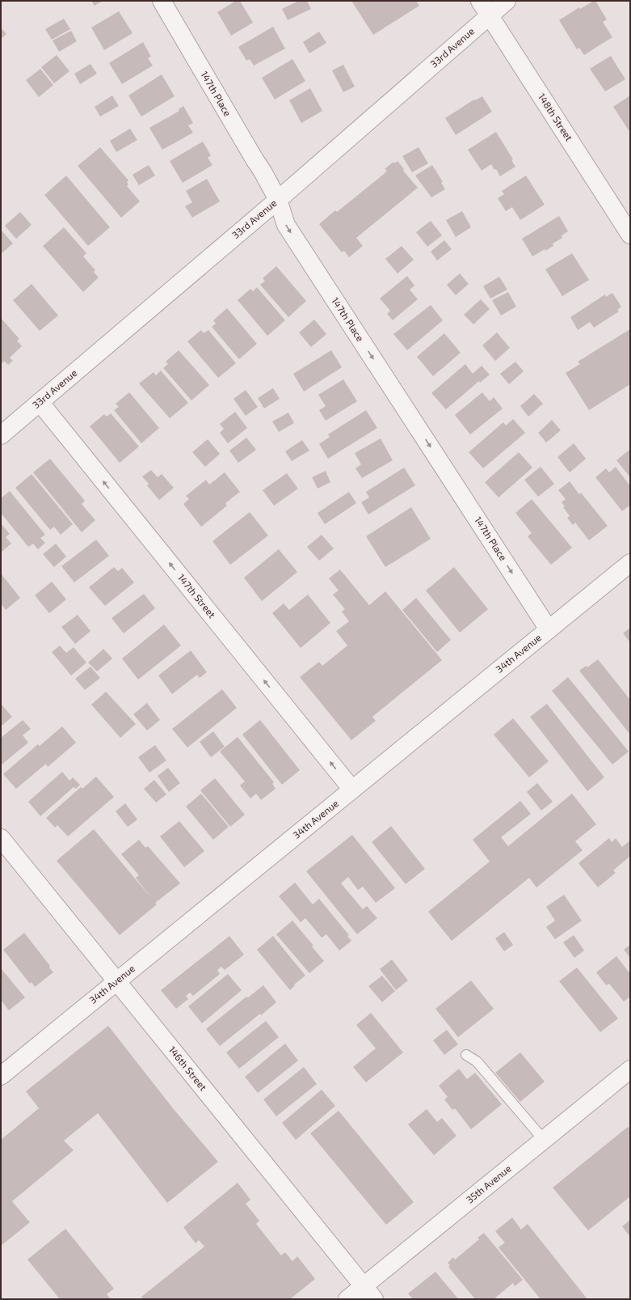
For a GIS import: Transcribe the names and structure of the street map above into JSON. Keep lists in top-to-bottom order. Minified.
{"streets":{"street":["33rd Avenue","147th Place","148th Street","147th Street","34th Avenue","146th Street","35th Avenue"]},"crossings":[["33rd Avenue","147th Place"],["33rd Avenue","148th Street"],["33rd Avenue","147th Street"],["147th Place","34th Avenue"],["147th Street","34th Avenue"],["34th Avenue","146th Street"],["146th Street","35th Avenue"]],"one_way":["147th Place","147th Street"]}
